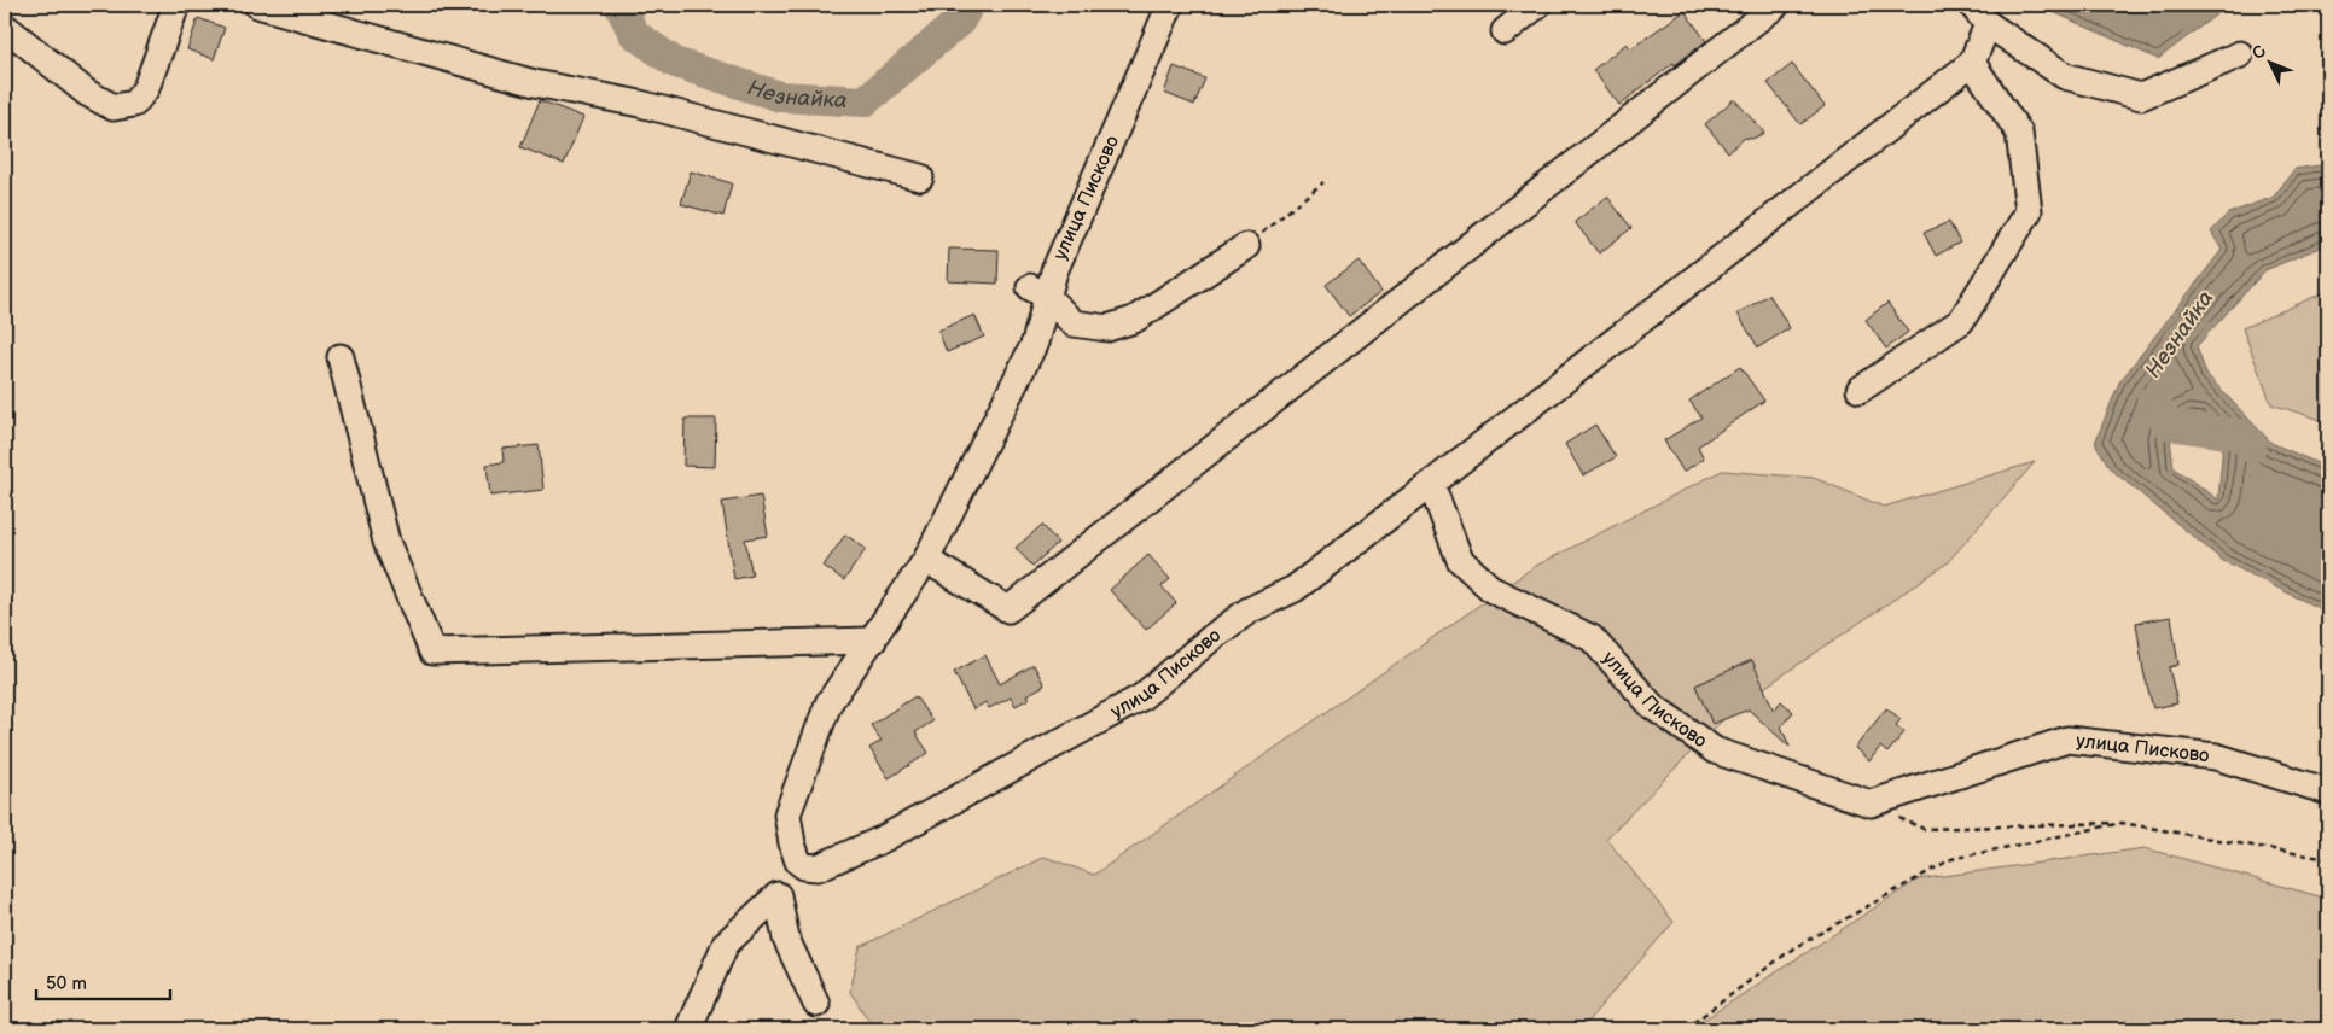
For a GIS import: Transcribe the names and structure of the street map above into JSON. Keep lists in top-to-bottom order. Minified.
{"streets":{"street":["улица Писково"]},"water":["Незнайка"],"scale_bar":"50 m","north":"top left"}
